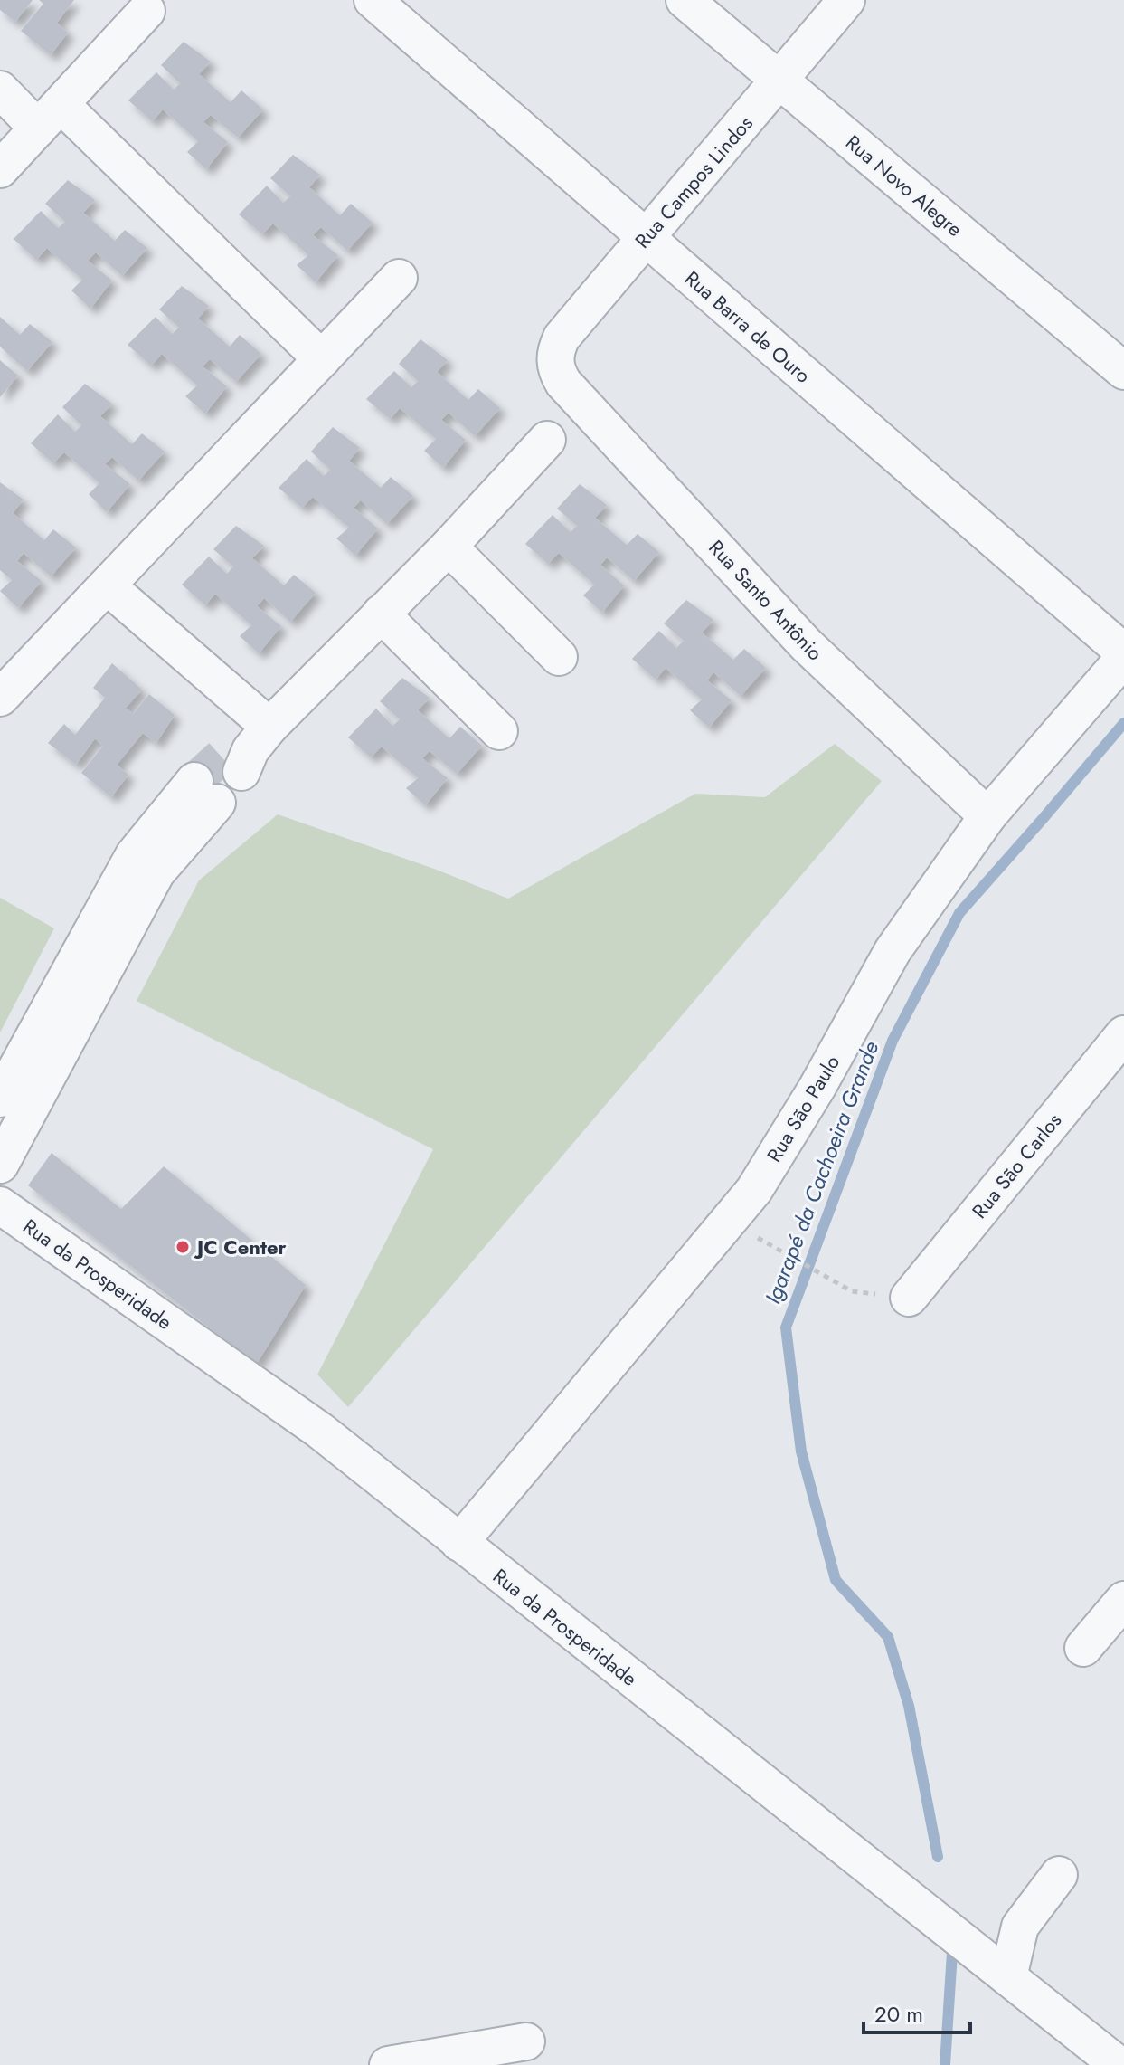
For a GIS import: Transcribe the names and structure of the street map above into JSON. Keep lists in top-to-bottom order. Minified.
{"streets":{"street":["Rua Campos Lindos","Rua Novo Alegre","Rua Barra de Ouro","Rua Santo Antônio","Rua São Paulo","Rua São Carlos","Rua da Prosperidade"]},"crossings":[["Rua Campos Lindos","Rua Novo Alegre"],["Rua Campos Lindos","Rua Barra de Ouro"],["Rua Campos Lindos","Rua Santo Antônio"],["Rua Santo Antônio","Rua São Paulo"],["Rua São Paulo","Rua da Prosperidade"]],"water":["Igarapé da Cachoeira Grande"],"places":["JC Center"],"scale_bar":"20 m"}
